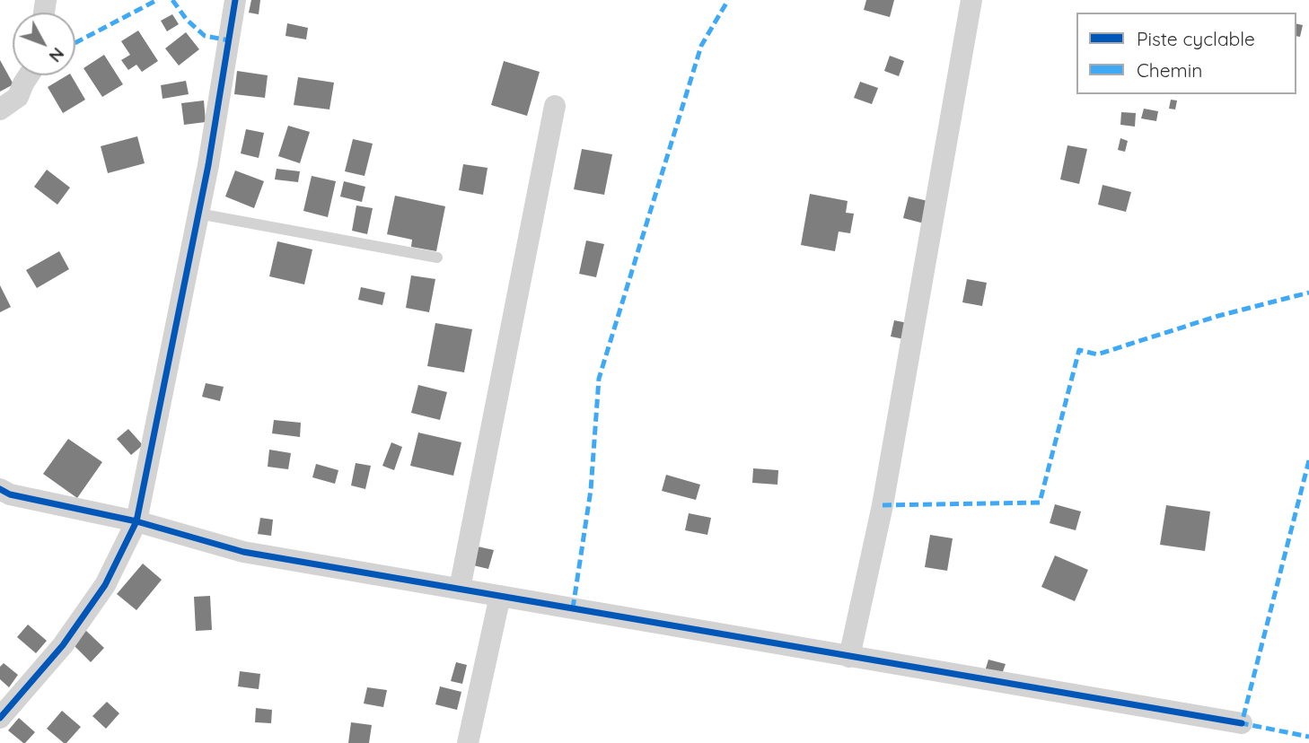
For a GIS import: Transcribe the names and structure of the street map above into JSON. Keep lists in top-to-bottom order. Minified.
{"legend":["Piste cyclable","Chemin"],"north":"bottom right"}
